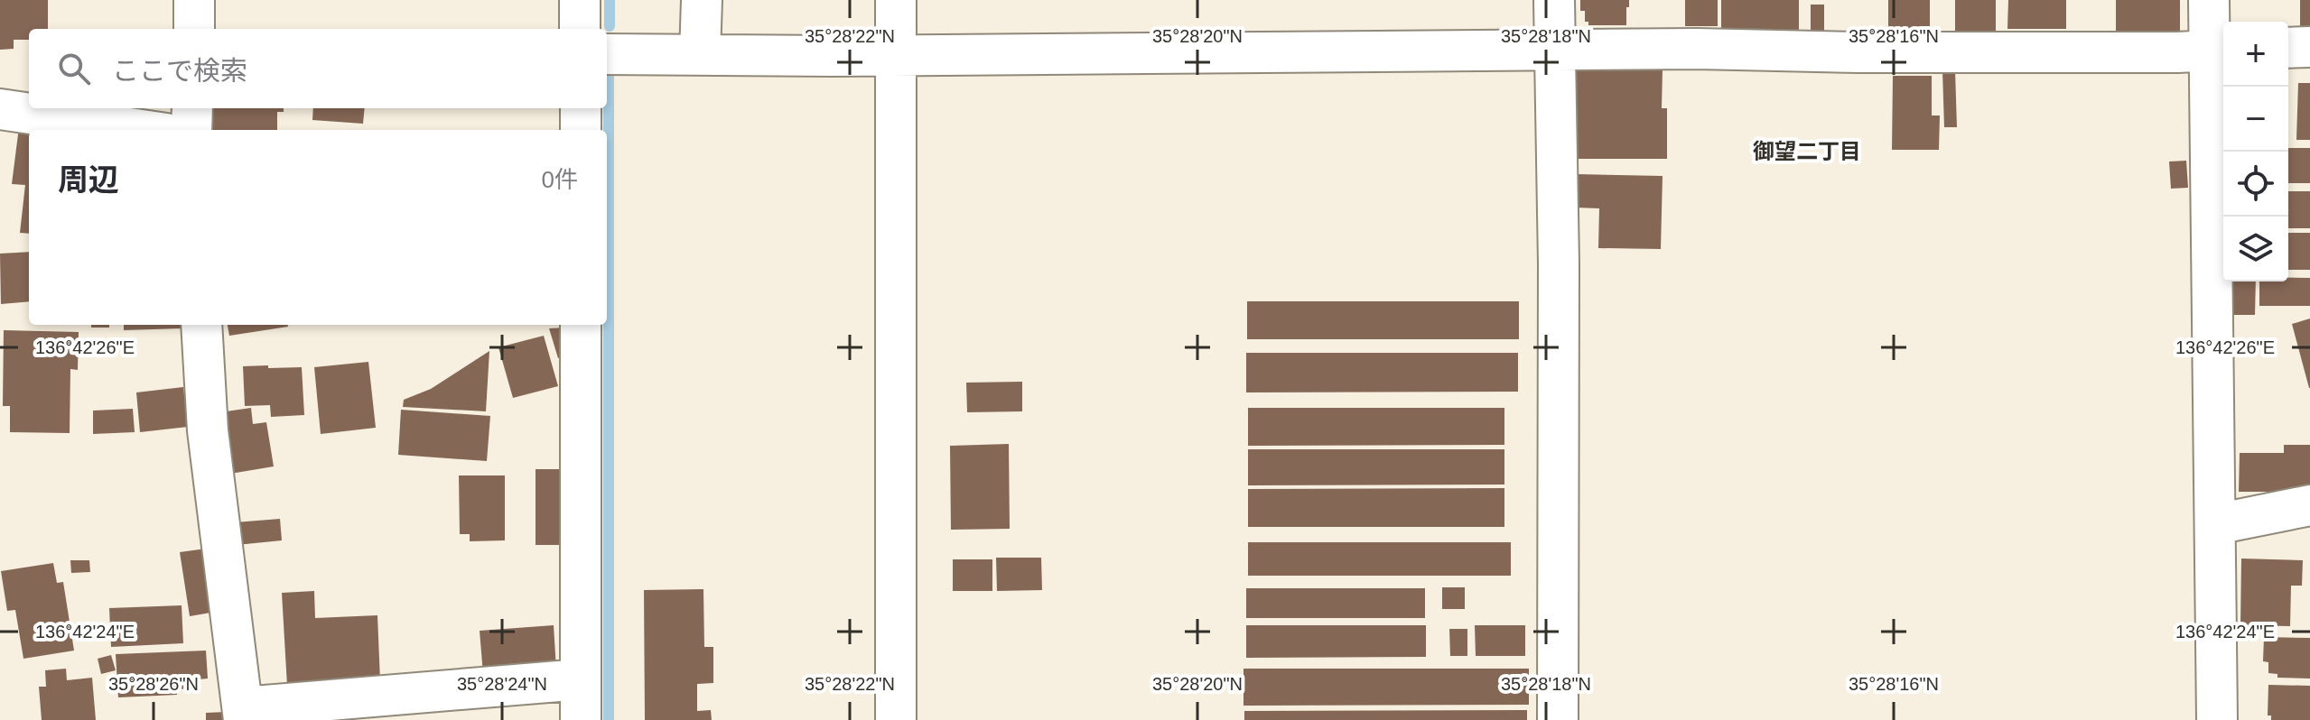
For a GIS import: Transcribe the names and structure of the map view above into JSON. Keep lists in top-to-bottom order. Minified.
{"districts":["御望二丁目"],"page":{"map_buttons":["+","−"],"search":"ここで検索","heading":["周辺","0件"]},"coordinates":["35°28'22\"N","35°28'20\"N","35°28'18\"N","35°28'16\"N","136°42'26\"E","136°42'24\"E","35°28'26\"N","35°28'24\"N"]}
